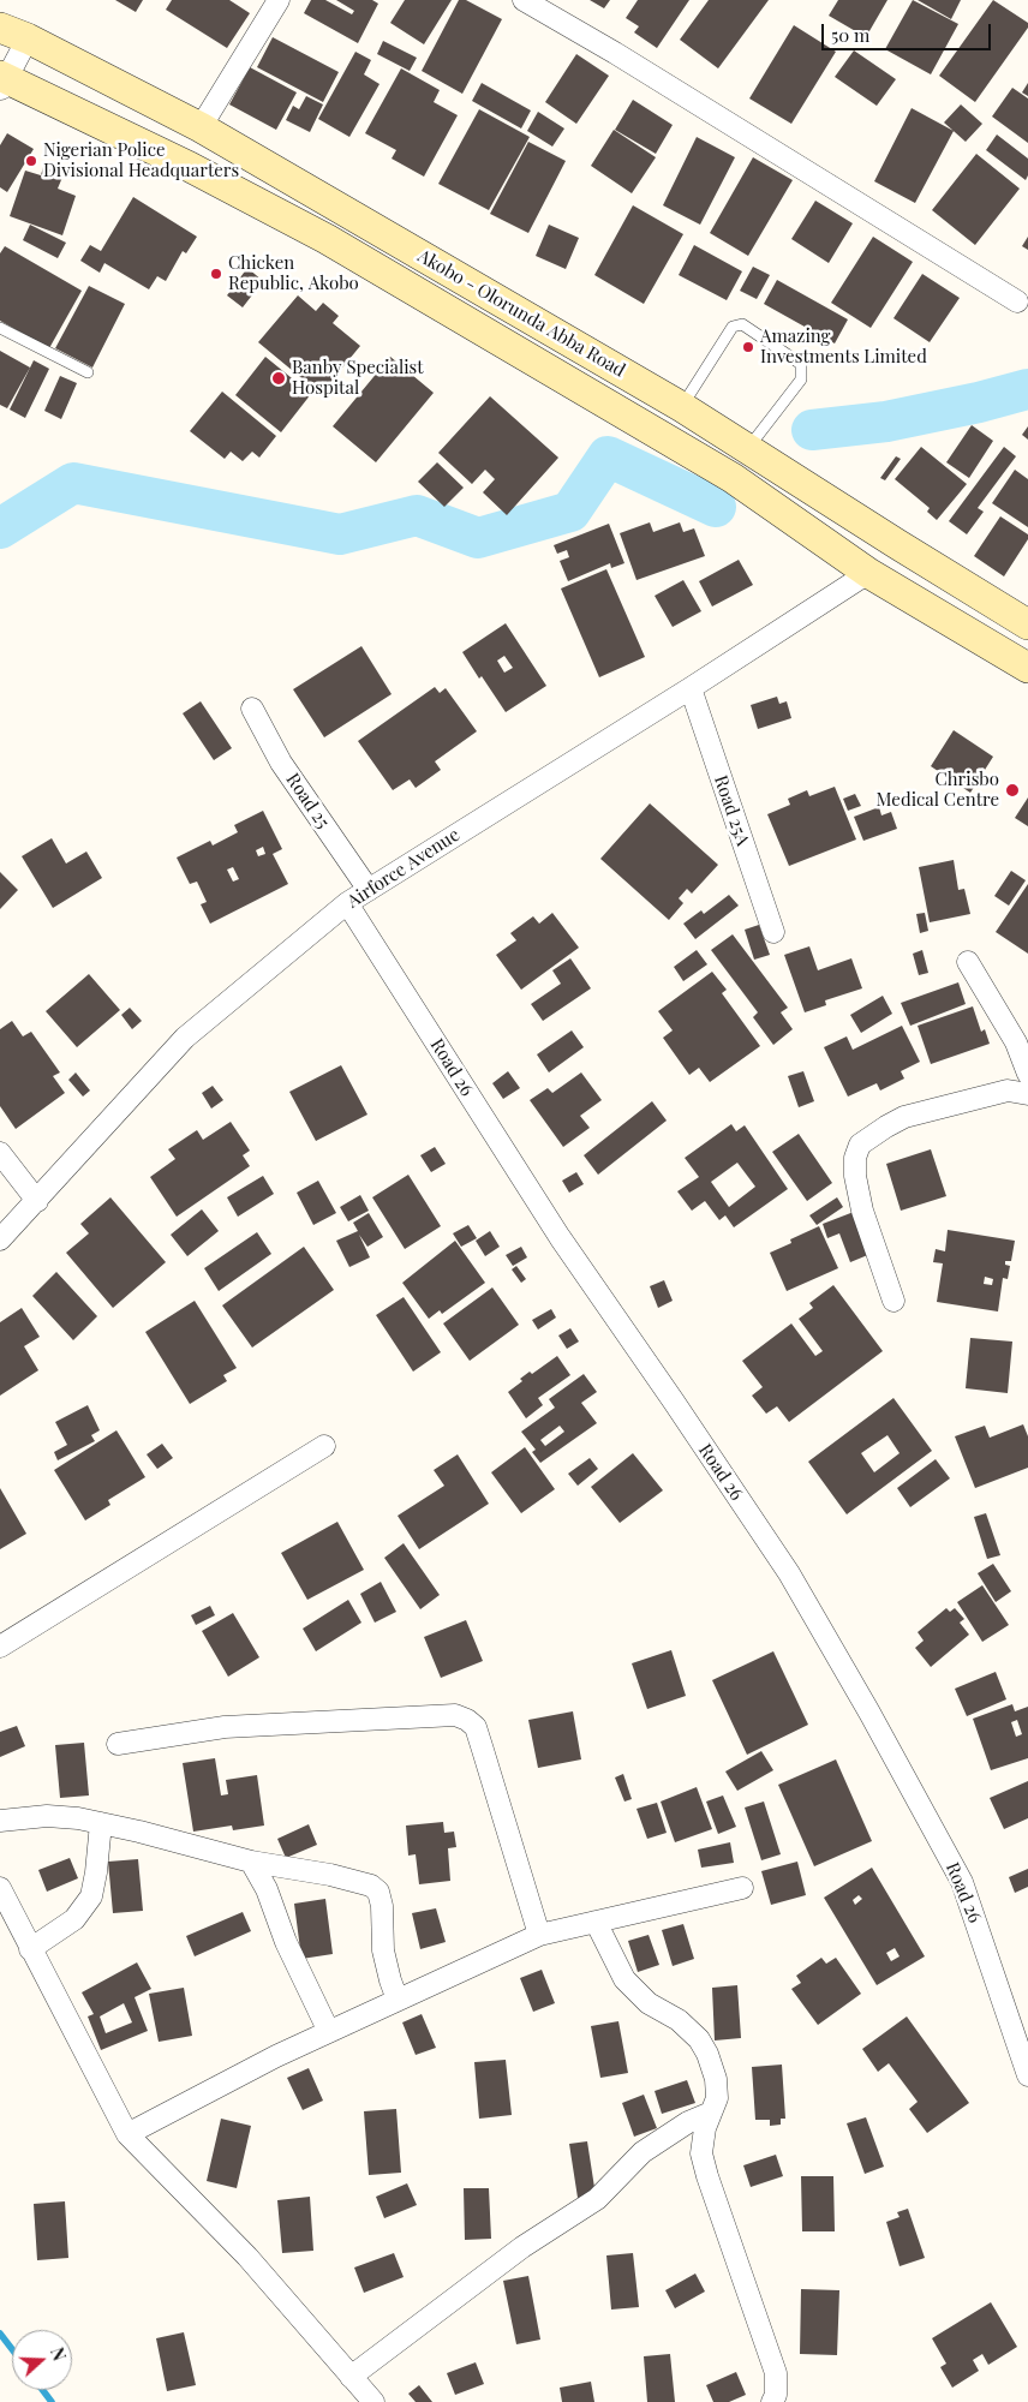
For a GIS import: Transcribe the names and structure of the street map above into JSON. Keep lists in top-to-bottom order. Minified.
{"streets":{"main road":["Akobo - Olorunda Abba Road"],"street":["Road 25","Road 25A","Airforce Avenue","Road 26"]},"crossings":[["Akobo - Olorunda Abba Road","Airforce Avenue"],["Road 25","Airforce Avenue"],["Road 25A","Airforce Avenue"],["Airforce Avenue","Road 26"]],"places":["Nigerian Police Divisional Headquarters","Chicken Republic, Akobo","Amazing Investments Limited","Banby Specialist Hospital","Chrisbo Medical Centre"],"scale_bar":"50 m","north":"right"}
